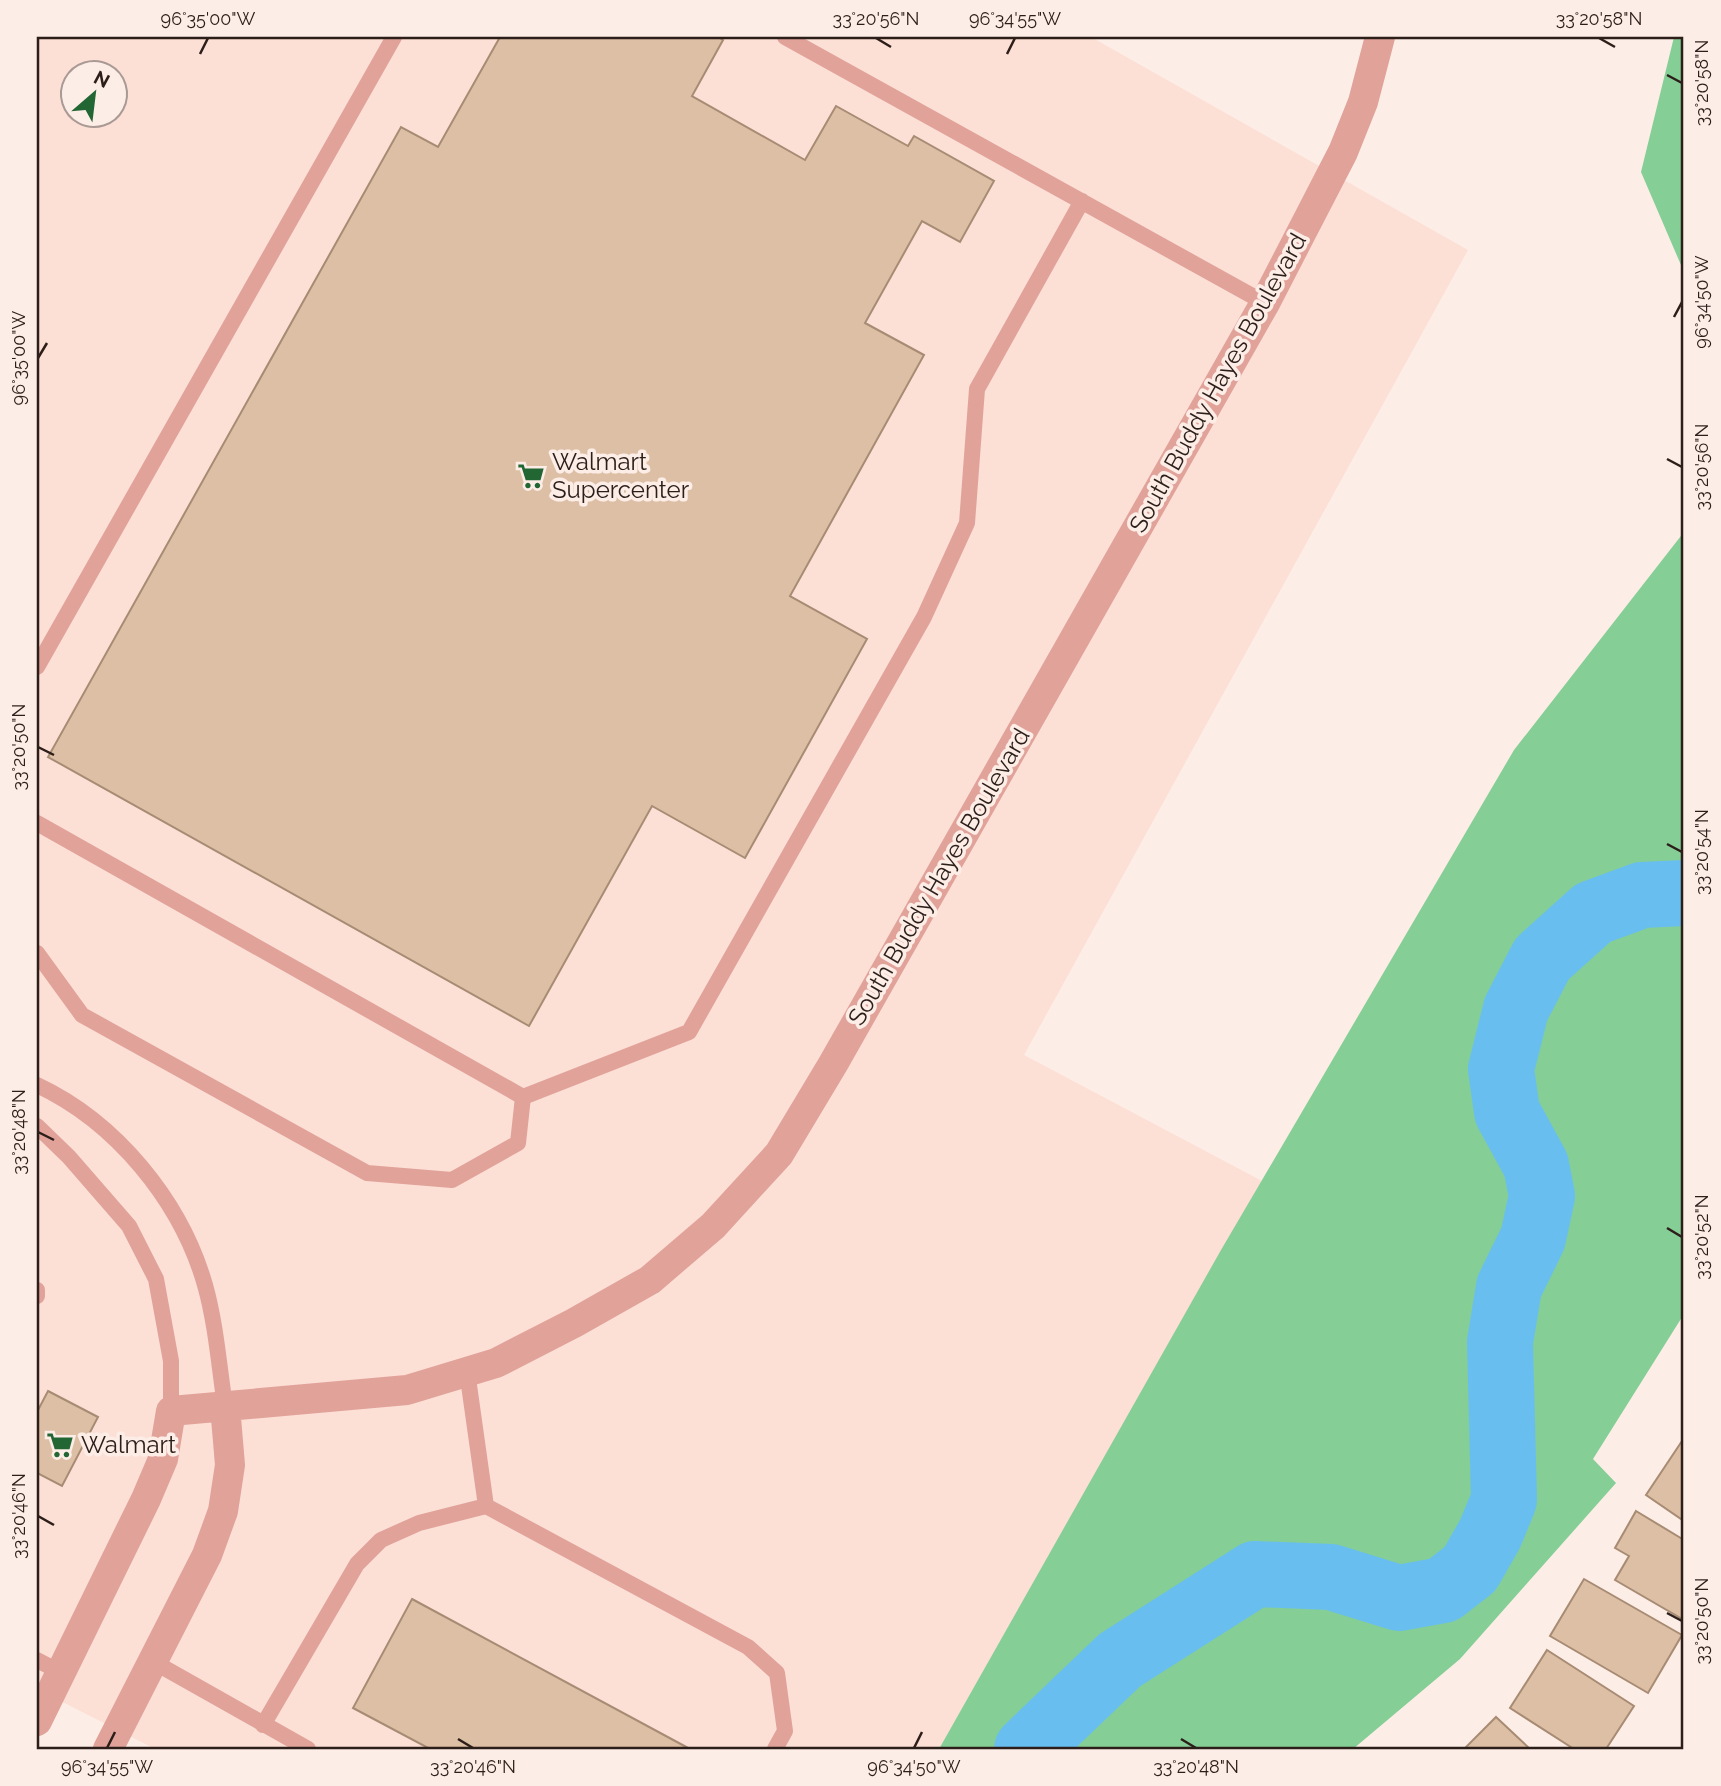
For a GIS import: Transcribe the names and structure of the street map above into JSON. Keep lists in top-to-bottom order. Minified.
{"streets":{"street":["South Buddy Hayes Boulevard"]},"places":{"supermarket":["Walmart Supercenter","Walmart"]},"north":"top right","coordinates":["96°35'00\"W","33°20'56\"N","96°34'55\"W","33°20'58\"N","96°34'50\"W","33°20'50\"N","33°20'54\"N","33°20'48\"N","33°20'52\"N","33°20'46\"N"]}
